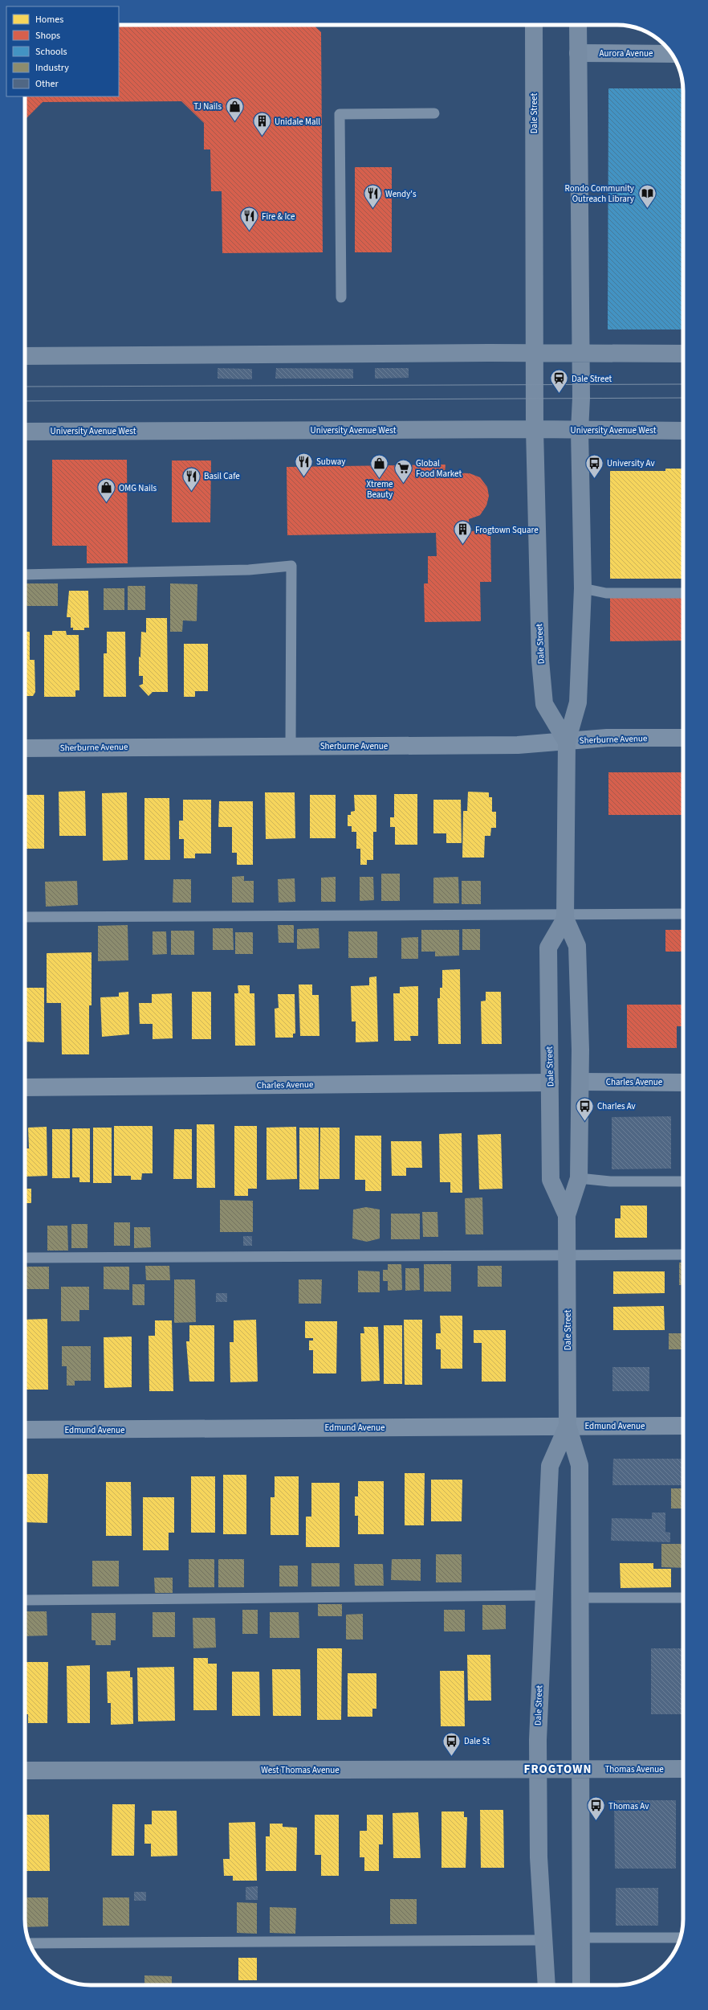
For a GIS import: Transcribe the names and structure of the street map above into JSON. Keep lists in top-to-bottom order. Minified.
{"streets":{"main road":["Dale Street","University Avenue West","Thomas Avenue","West Thomas Avenue"],"street":["Aurora Avenue","Sherburne Avenue","Charles Avenue","Edmund Avenue"]},"crossings":[["Aurora Avenue","Dale Street"],["Dale Street","University Avenue West"],["Dale Street","Sherburne Avenue"],["Dale Street","Charles Avenue"],["Dale Street","Edmund Avenue"],["Dale Street","Thomas Avenue"],["Dale Street","West Thomas Avenue"],["Thomas Avenue","West Thomas Avenue"]],"districts":["FROGTOWN"],"places":{"shop":["TJ Nails","Xtreme Beauty","OMG Nails"],"building":["Unidale Mall","Frogtown Square"],"library":["Rondo Community Outreach Library"],"restaurant":["Wendy's","Fire & Ice","Subway","Basil Cafe"],"station":["Dale Street"],"bus stop":["University Av","Charles Av","Dale St","Thomas Av"],"supermarket":["Global Food Market"]},"legend":["Homes","Shops","Schools","Industry","Other"]}
